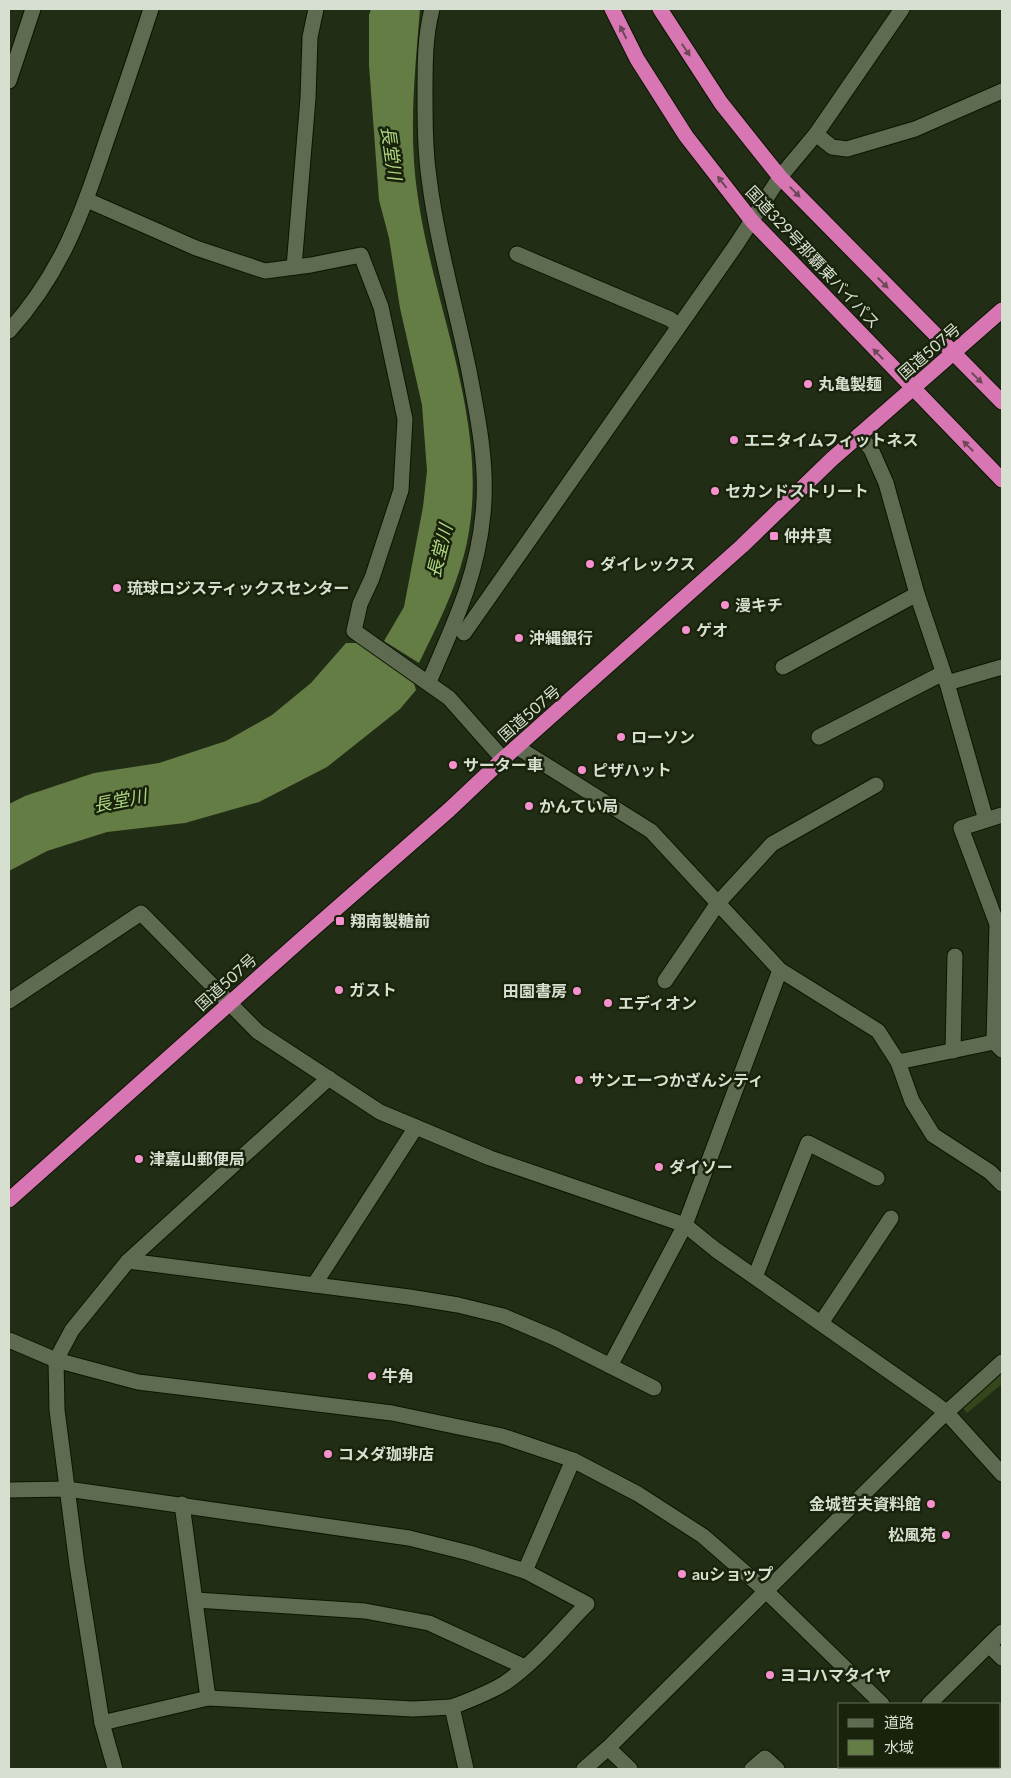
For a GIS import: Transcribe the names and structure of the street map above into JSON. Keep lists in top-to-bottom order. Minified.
{"streets":{"highway":["国道329号那覇東バイパス","国道507号"]},"crossings":[["国道329号那覇東バイパス","国道507号"]],"water":["長堂川"],"places":{"other":["丸亀製麺","エニタイムフィットネス","セカンドストリート","ダイレックス","琉球ロジスティックスセンター","漫キチ","ゲオ","沖縄銀行","ローソン","サーター車","ピザハット","かんてい局","ガスト","田園書房","エディオン","サンエーつかざんシティ","津嘉山郵便局","ダイソー","牛角","コメダ珈琲店","金城哲夫資料館","松風苑","auショップ","ヨコハマタイヤ"],"transit":["仲井真","翔南製糖前"]},"legend":["道路","水域"]}
